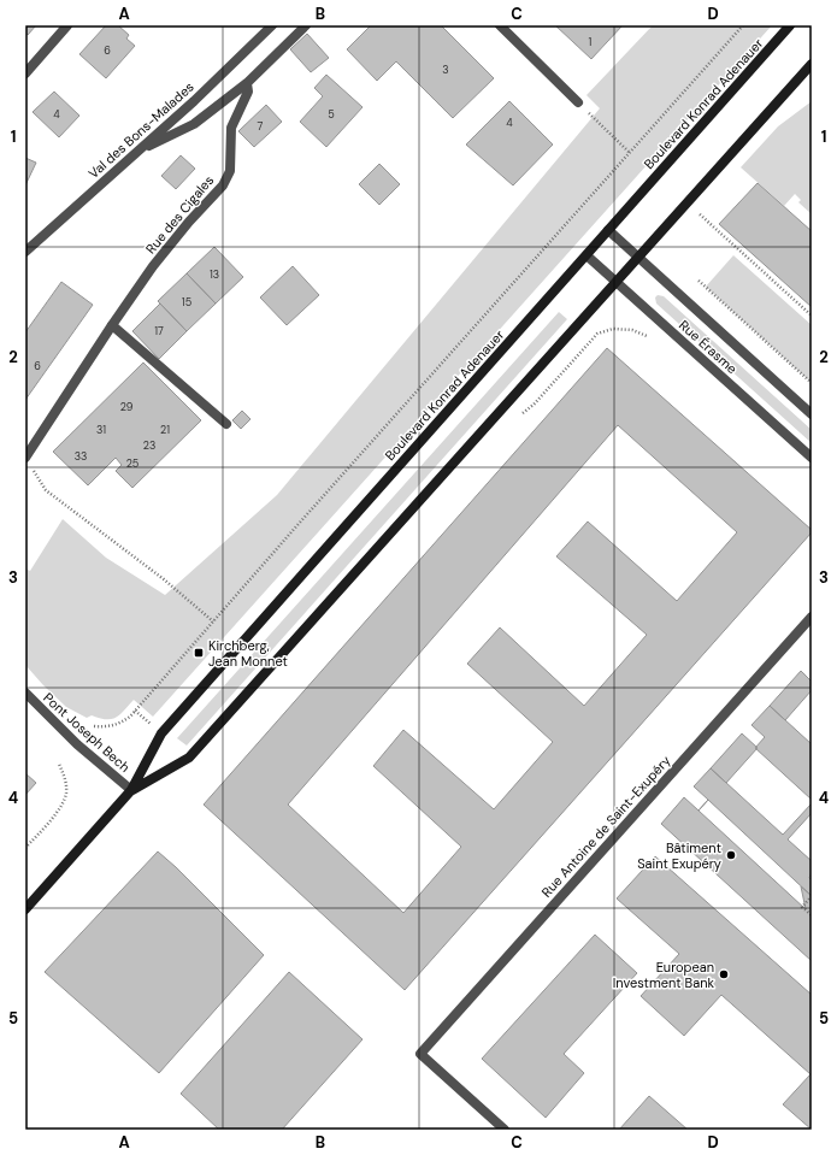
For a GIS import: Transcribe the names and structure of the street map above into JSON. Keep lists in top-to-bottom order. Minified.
{"streets":{"main road":["Boulevard Konrad Adenauer"],"street":["Val des Bons-Malades","Rue des Cigales","Rue Érasme","Pont Joseph Bech","Rue Antoine de Saint-Exupéry"]},"crossings":[["Boulevard Konrad Adenauer","Rue Érasme"],["Boulevard Konrad Adenauer","Pont Joseph Bech"]],"places":{"transit":["Kirchberg, Jean Monnet"],"other":["Bâtiment Saint Exupéry","European Investment Bank"]},"house_numbers":["1","6","3","4","5","4","7","13","15","17","6","29","31","21","23","33","25"],"grid":{"columns":["A","B","C","D"],"rows":["1","2","3","4","5"]}}
